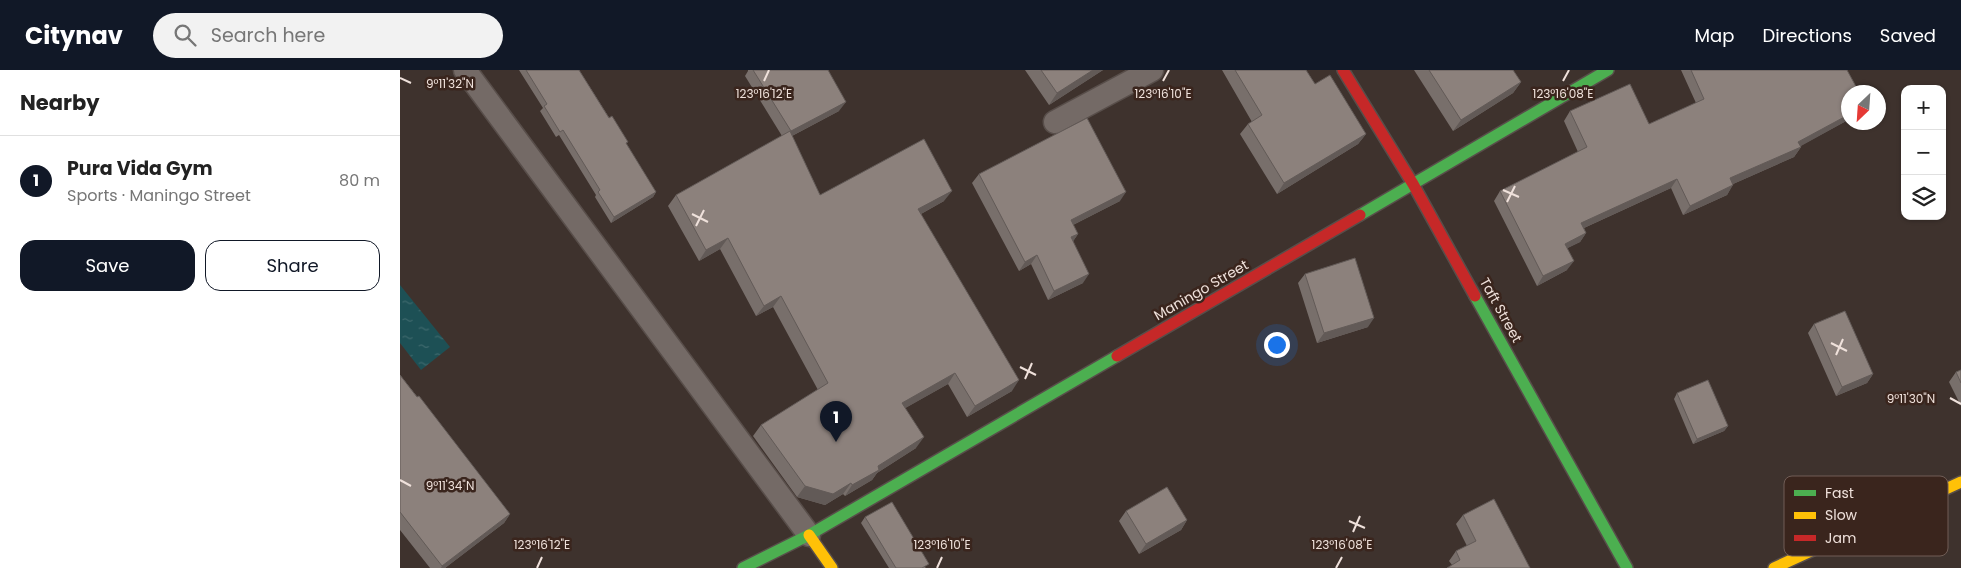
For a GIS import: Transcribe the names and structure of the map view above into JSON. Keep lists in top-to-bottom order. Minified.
{"streets":{"street":["Maningo Street","Taft Street"]},"crossings":[["Maningo Street","Taft Street"]],"legend":["Fast","Slow","Jam"],"north":"bottom left","page":{"header":"Citynav","search":"Search here","nav":["Map","Directions","Saved"],"heading":"Nearby","map_buttons":["+","−"],"list":[{"mark":"1","name":"Pura Vida Gym","note":"Sports · Maningo Street","value":"80 m"}],"buttons":["Save","Share"],"pins":"1"},"coordinates":["9°11'32\"N","123°16'12\"E","123°16'10\"E","123°16'08\"E","9°11'30\"N","9°11'34\"N"]}
